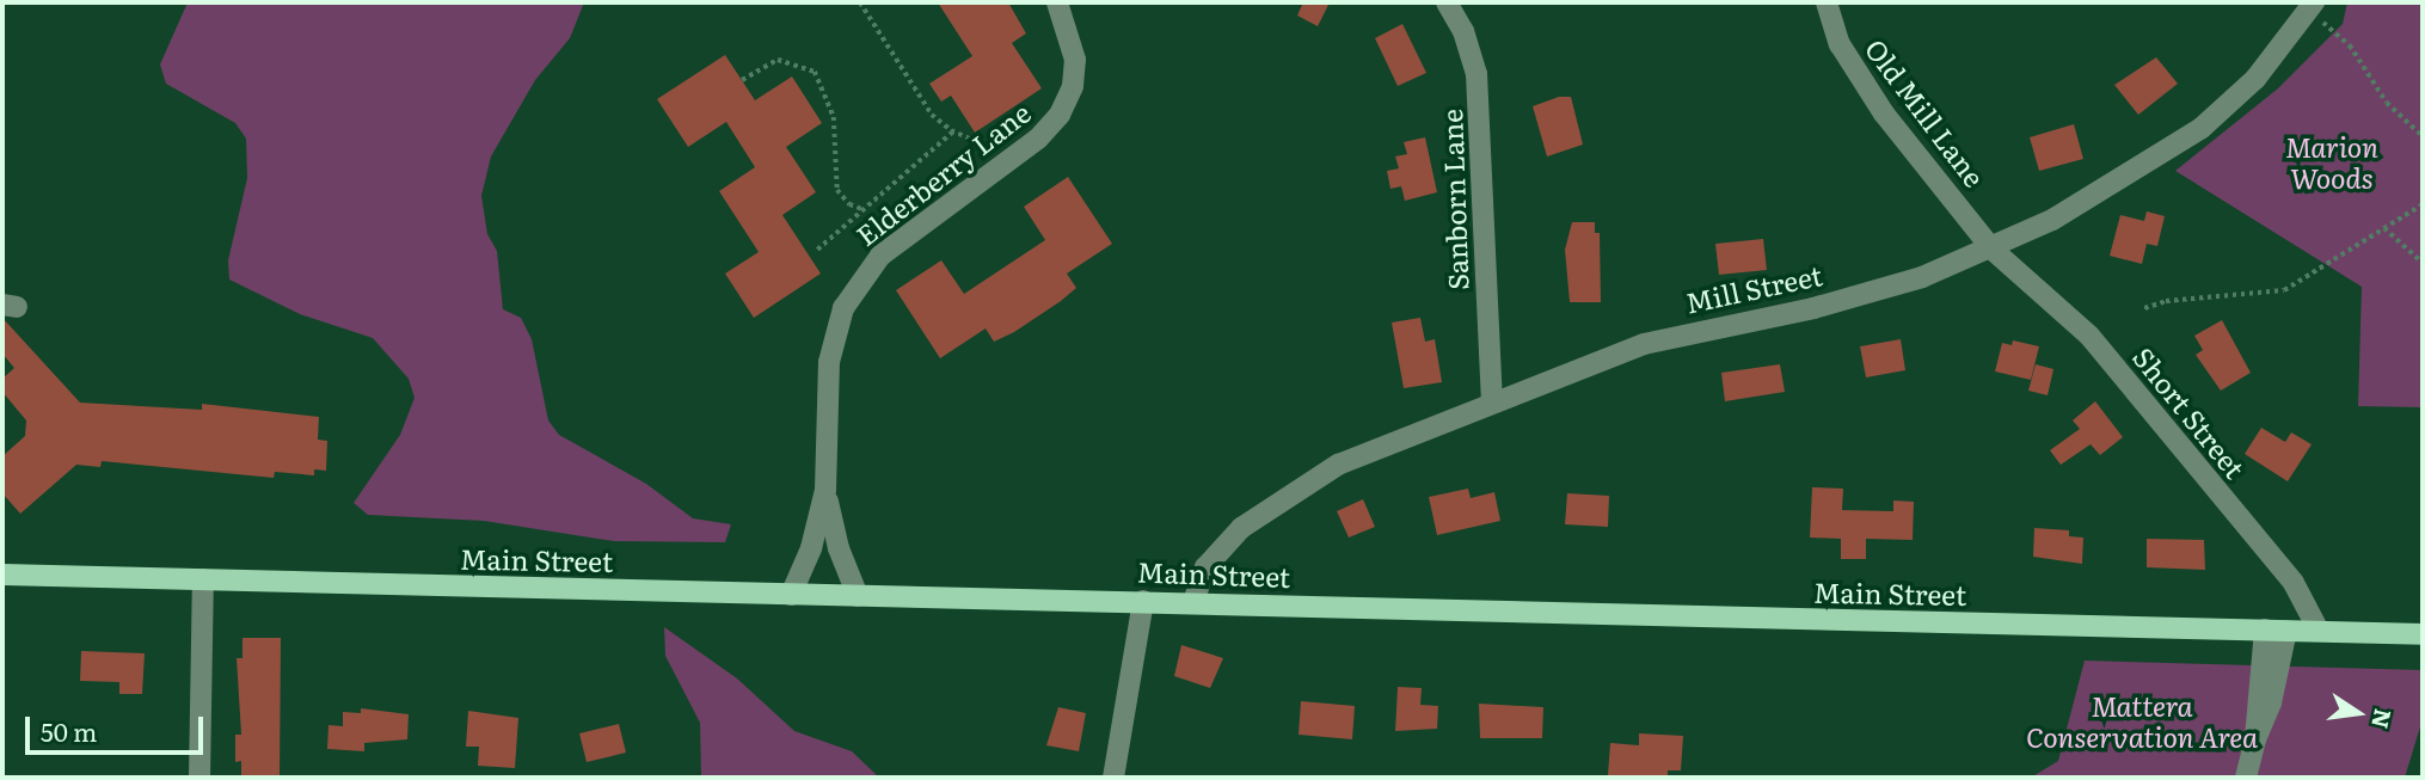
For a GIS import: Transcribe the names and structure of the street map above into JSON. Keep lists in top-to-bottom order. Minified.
{"streets":{"main road":["Main Street"],"street":["Old Mill Lane","Elderberry Lane","Sanborn Lane","Mill Street","Short Street"]},"crossings":[["Old Mill Lane","Mill Street"],["Old Mill Lane","Short Street"],["Elderberry Lane","Main Street"],["Sanborn Lane","Mill Street"],["Mill Street","Short Street"],["Mill Street","Main Street"],["Short Street","Main Street"]],"parks":["Marion Woods","Mattera Conservation Area"],"scale_bar":"50 m","north":"right"}
